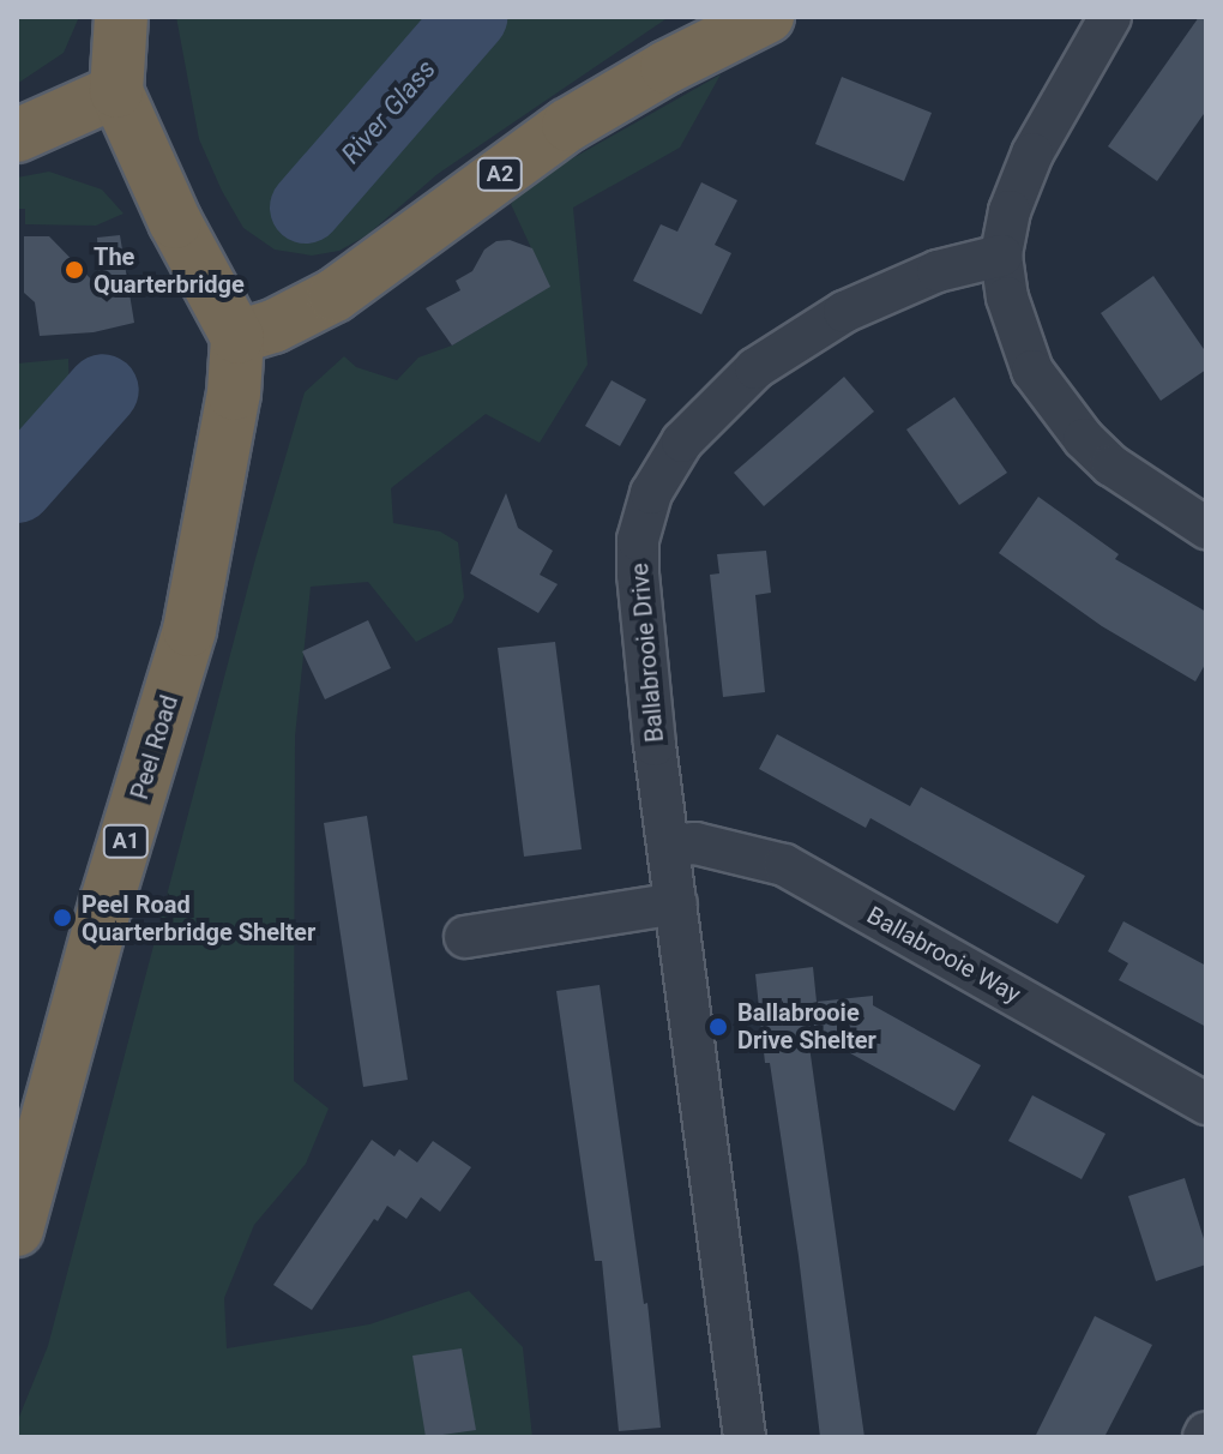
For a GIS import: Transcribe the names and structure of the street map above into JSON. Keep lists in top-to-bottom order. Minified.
{"streets":{"highway":["A2","Peel Road","A1"],"street":["Ballabrooie Drive","Ballabrooie Way"]},"crossings":[["A2","Peel Road"],["Ballabrooie Drive","Ballabrooie Way"]],"water":["River Glass"],"places":["The Quarterbridge","Peel Road Quarterbridge Shelter","Ballabrooie Drive Shelter"]}
